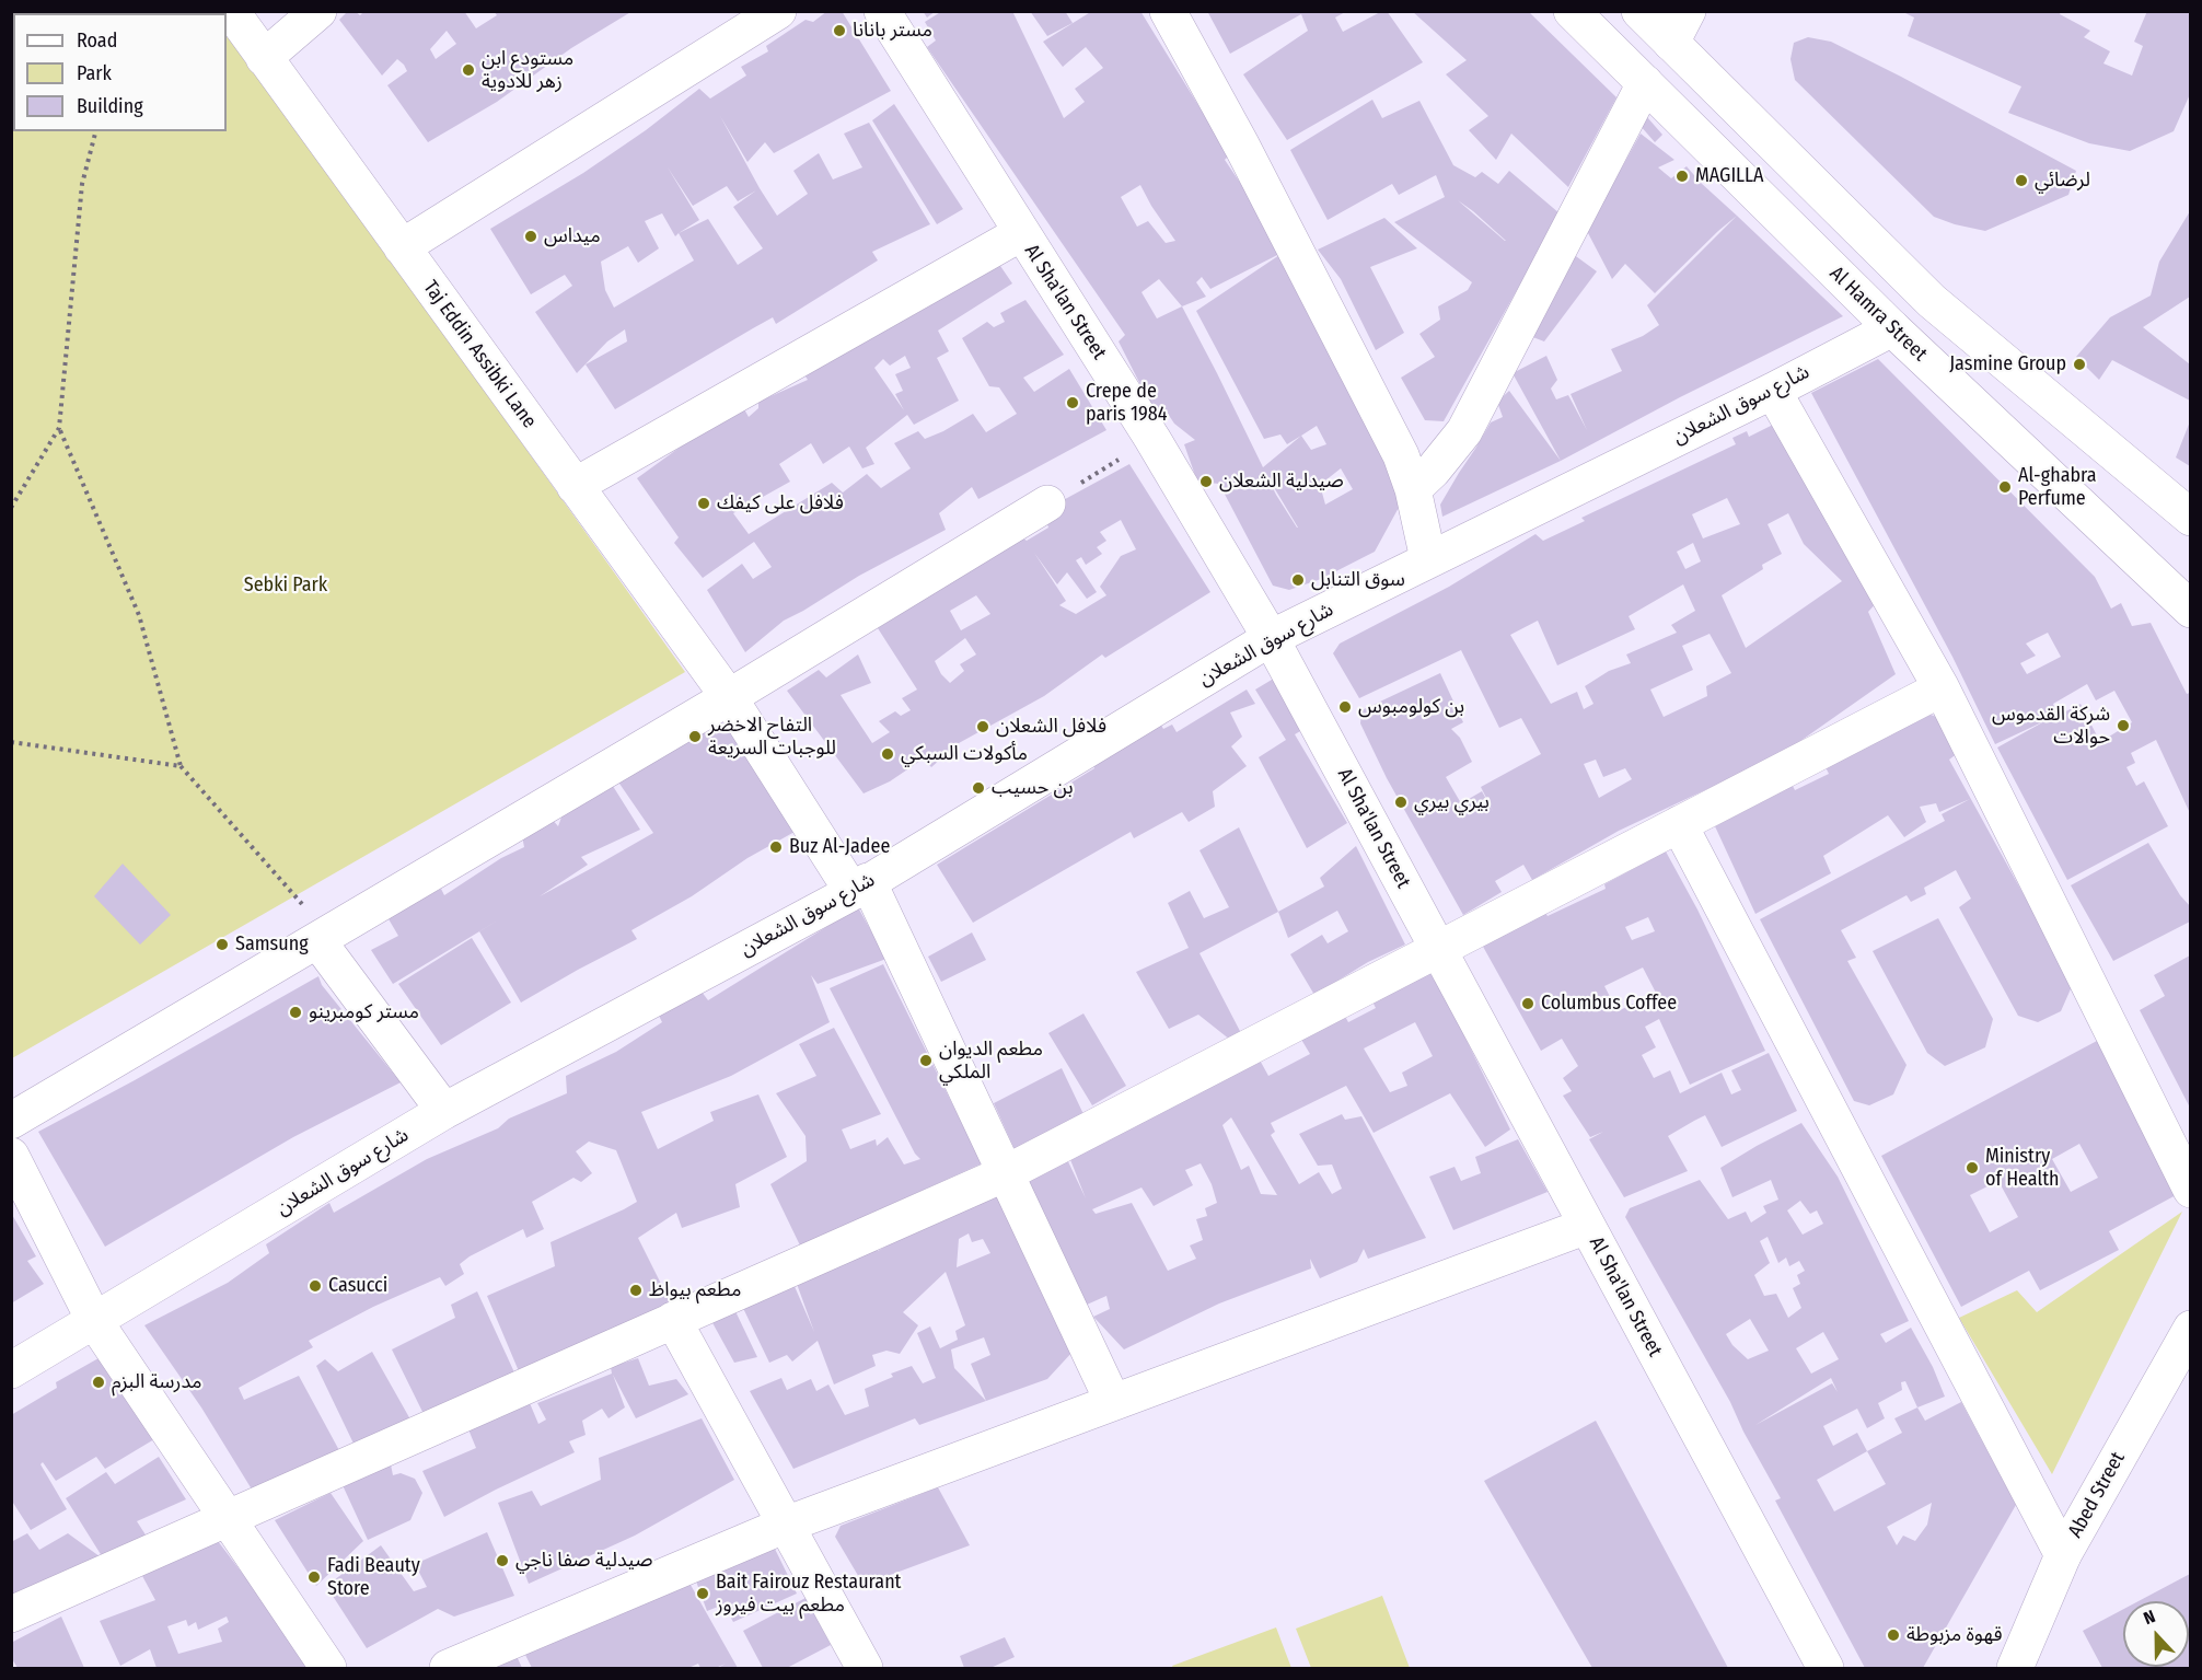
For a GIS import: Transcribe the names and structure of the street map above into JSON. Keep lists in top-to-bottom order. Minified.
{"streets":{"street":["Al Sha'lan Street","Al Hamra Street","Taj Eddin Assibki Lane","شارع سوق الشعلان","Abed Street"]},"crossings":[["Al Sha'lan Street","شارع سوق الشعلان"],["Al Hamra Street","شارع سوق الشعلان"],["Taj Eddin Assibki Lane","شارع سوق الشعلان"]],"parks":["Sebki Park"],"places":["مستر بانانا","مستودع ابن زهر للادوية","MAGILLA","لرضائي","ميداس","Jasmine Group","Crepe de paris 1984","صيدلية الشعلان","Al-ghabra Perfume","فلافل على كيفك","سوق التنابل","بن كولومبوس","شركة القدموس حوالات","فلافل الشعلان","التفاح الاخضر للوجبات السريعة","مأكولات السبكي","بن حسيب","بيري بيري","Buz Al-Jadee","Samsung","Columbus Coffee","مستر كومبرينو","مطعم الديوان الملكي","Ministry of Health","Casucci","مطعم بيواظ","مدرسة البزم","صيدلية صفا ناجي","Fadi Beauty Store","Bait Fairouz Restaurant مطعم بيت فيروز","قهوة مزبوطة"],"legend":["Road","Park","Building"],"north":"top"}
